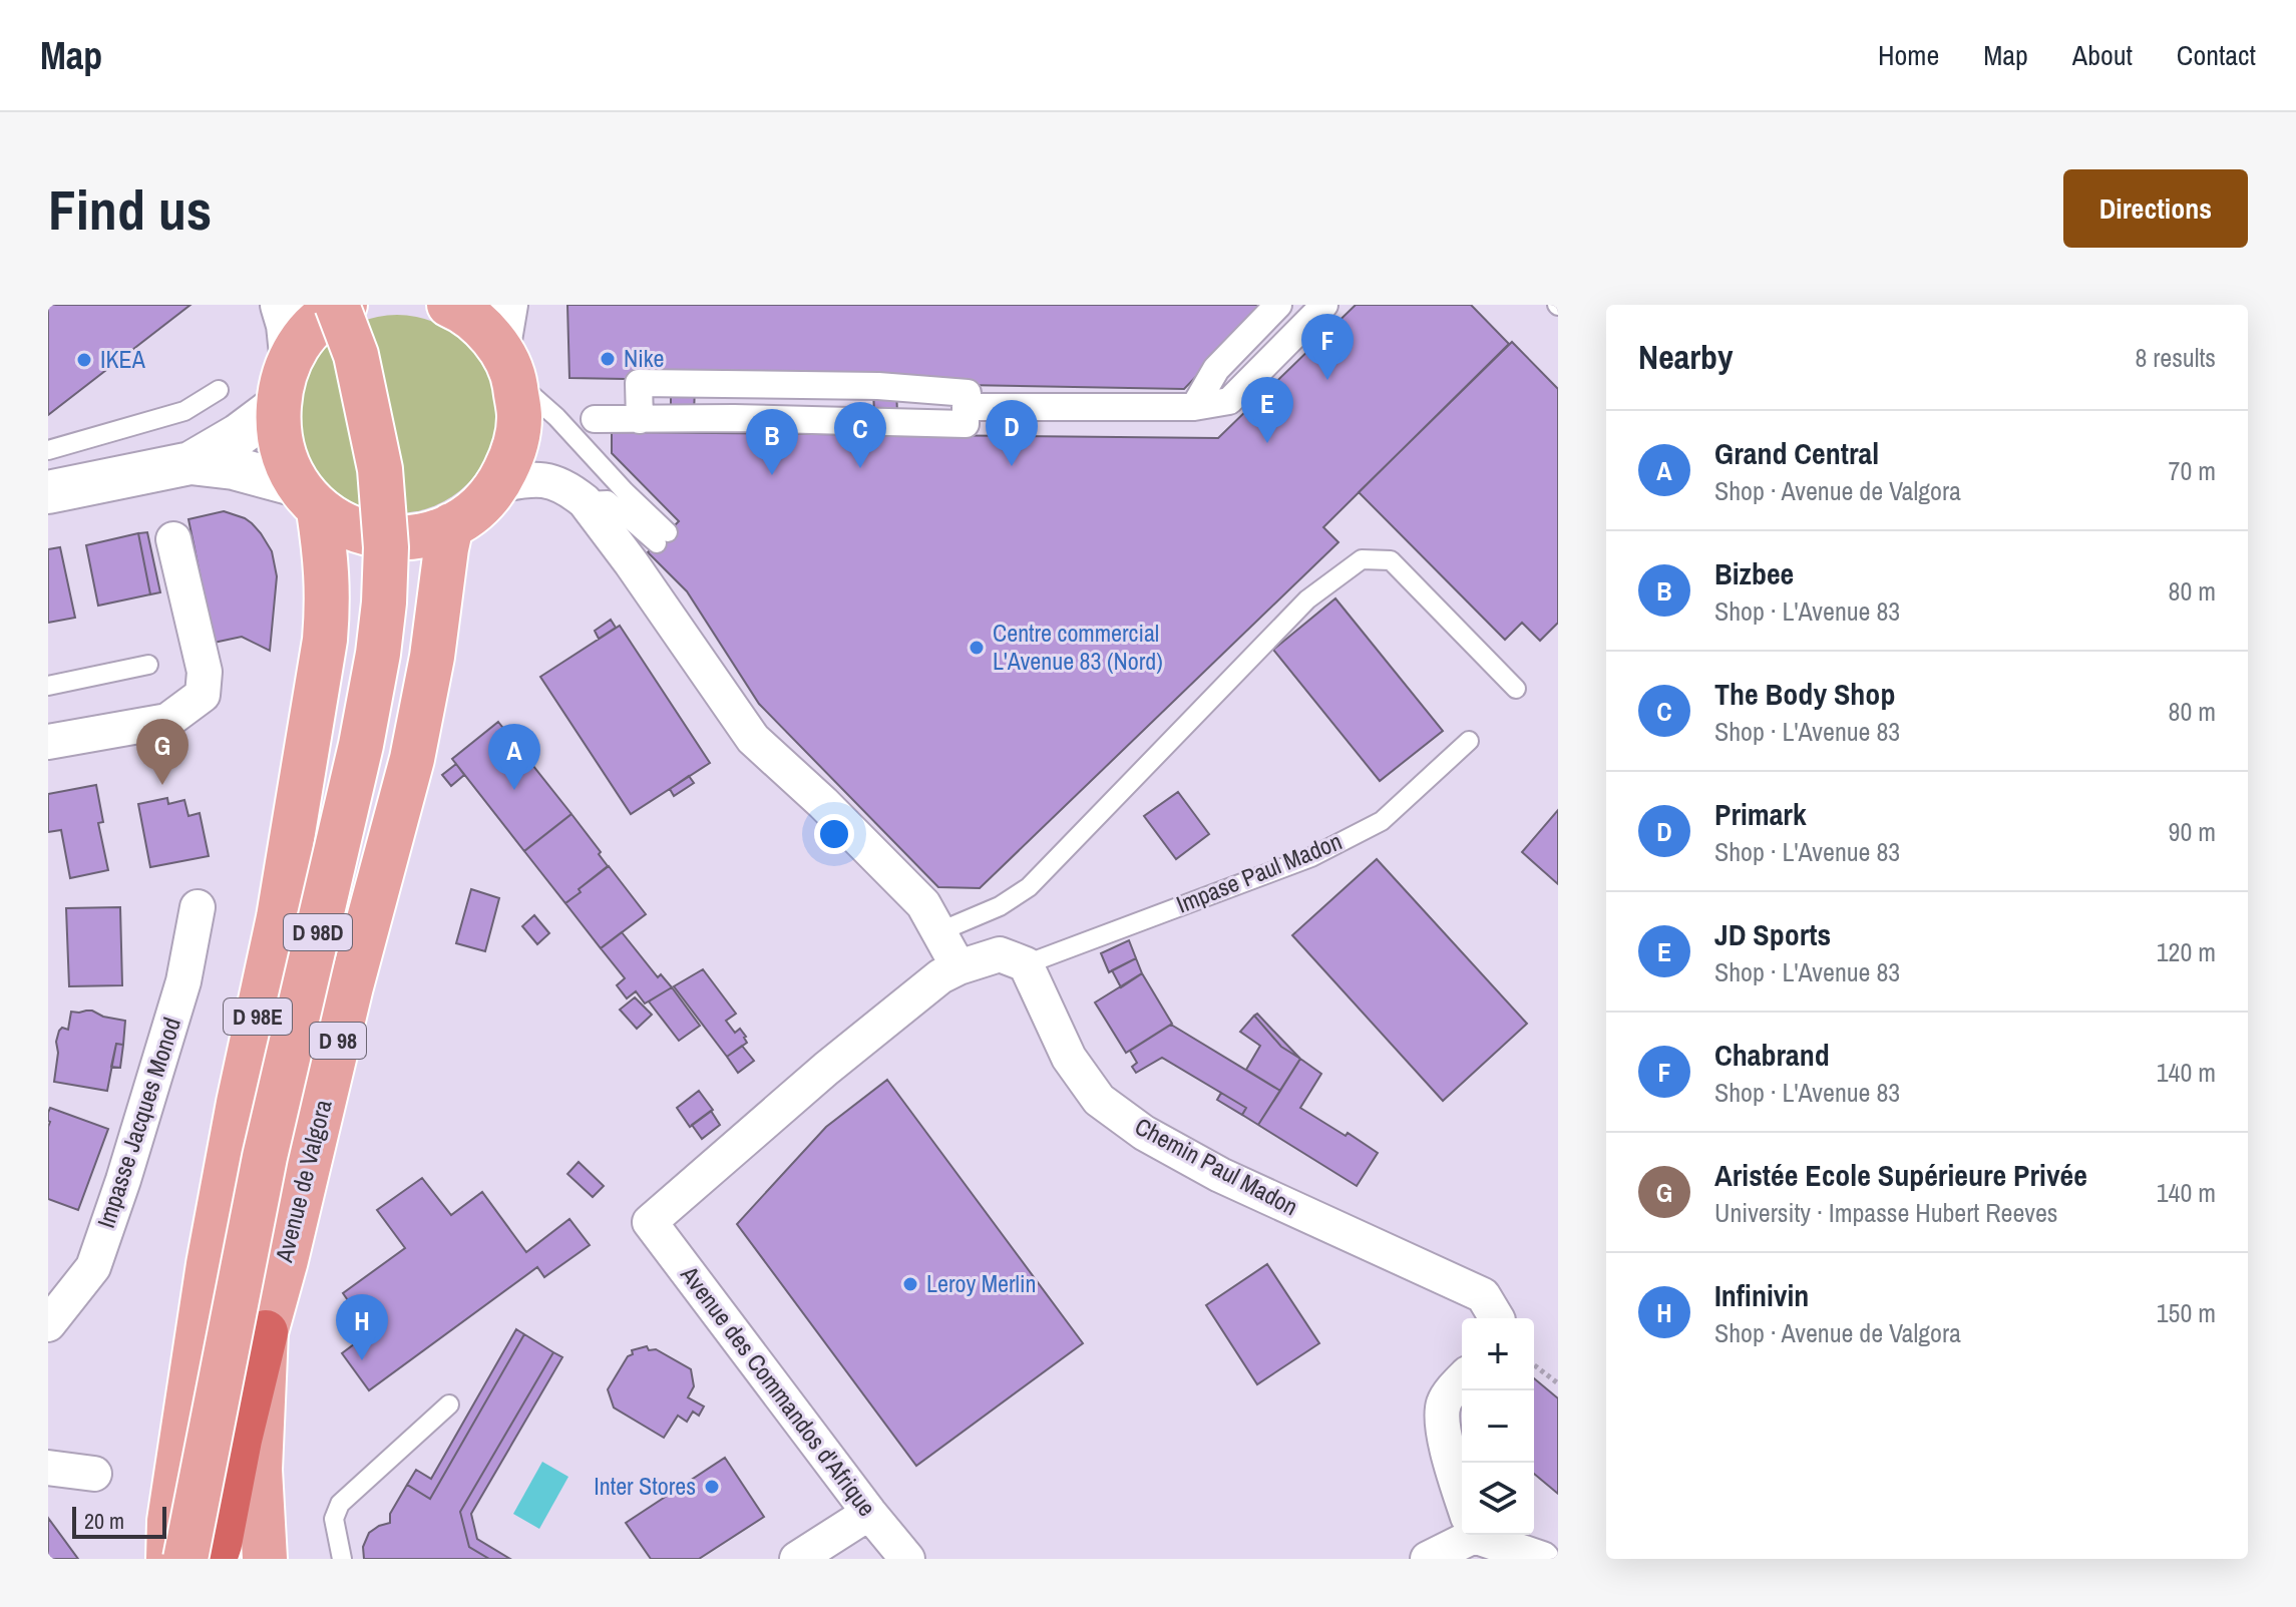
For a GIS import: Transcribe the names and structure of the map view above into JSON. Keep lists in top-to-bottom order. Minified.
{"streets":{"main road":["D 98D","D 98E","D 98","Avenue de Valgora"],"street":["Impasse Jacques Monod","Chemin Paul Madon","Avenue des Commandos d'Afrique"],"lane":["Impase Paul Madon"]},"crossings":[["Impase Paul Madon","Chemin Paul Madon"],["D 98D","D 98E"]],"places":["Nike","IKEA","Centre commercial L'Avenue 83 (Nord)","Leroy Merlin","Inter Stores"],"scale_bar":"20 m","page":{"header":"Map","nav":["Home","Map","About","Contact"],"buttons":"Directions","title":"Find us","heading":["Nearby","8 results"],"pins":["F","E","D","C","B","G","A","H"],"list":[{"mark":"A","name":"Grand Central","note":"Shop · Avenue de Valgora","value":"70 m"},{"mark":"B","name":"Bizbee","note":"Shop · L'Avenue 83","value":"80 m"},{"mark":"C","name":"The Body Shop","note":"Shop · L'Avenue 83","value":"80 m"},{"mark":"D","name":"Primark","note":"Shop · L'Avenue 83","value":"90 m"},{"mark":"E","name":"JD Sports","note":"Shop · L'Avenue 83","value":"120 m"},{"mark":"F","name":"Chabrand","note":"Shop · L'Avenue 83","value":"140 m"},{"mark":"G","name":"Aristée Ecole Supérieure Privée","note":"University · Impasse Hubert Reeves","value":"140 m"},{"mark":"H","name":"Infinivin","note":"Shop · Avenue de Valgora","value":"150 m"}],"map_buttons":["+","−"],"scale":"20 m"}}
